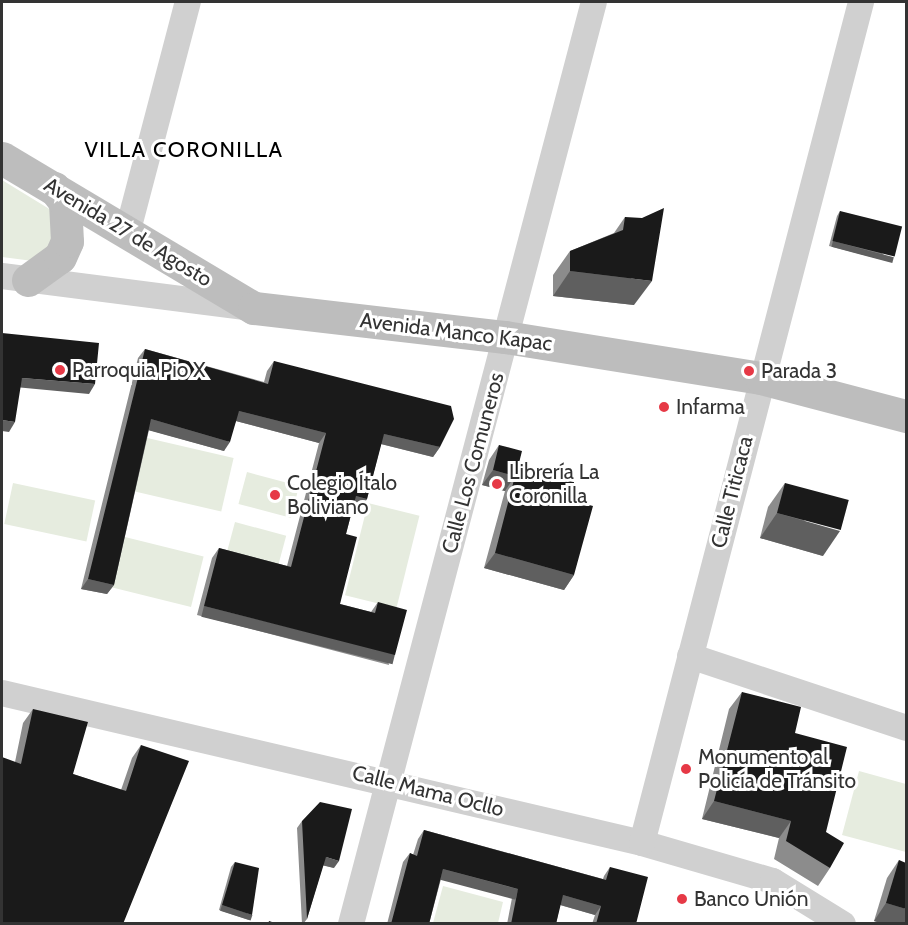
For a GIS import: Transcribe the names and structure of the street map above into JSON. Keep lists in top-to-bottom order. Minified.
{"streets":{"street":["Avenida 27 de Agosto","Avenida Manco Kapac","Calle Los Comuneros","Calle Titicaca","Calle Mama Ocllo"]},"crossings":[["Avenida 27 de Agosto","Avenida Manco Kapac"],["Avenida Manco Kapac","Calle Los Comuneros"],["Avenida Manco Kapac","Calle Titicaca"],["Calle Los Comuneros","Calle Mama Ocllo"],["Calle Titicaca","Calle Mama Ocllo"]],"districts":["VILLA CORONILLA"],"places":["Parroquia Pio X","Parada 3","Infarma","Librería La Coronilla","Colegio Ítalo Boliviano","Monumento al Policía de Tránsito","Banco Unión"]}
